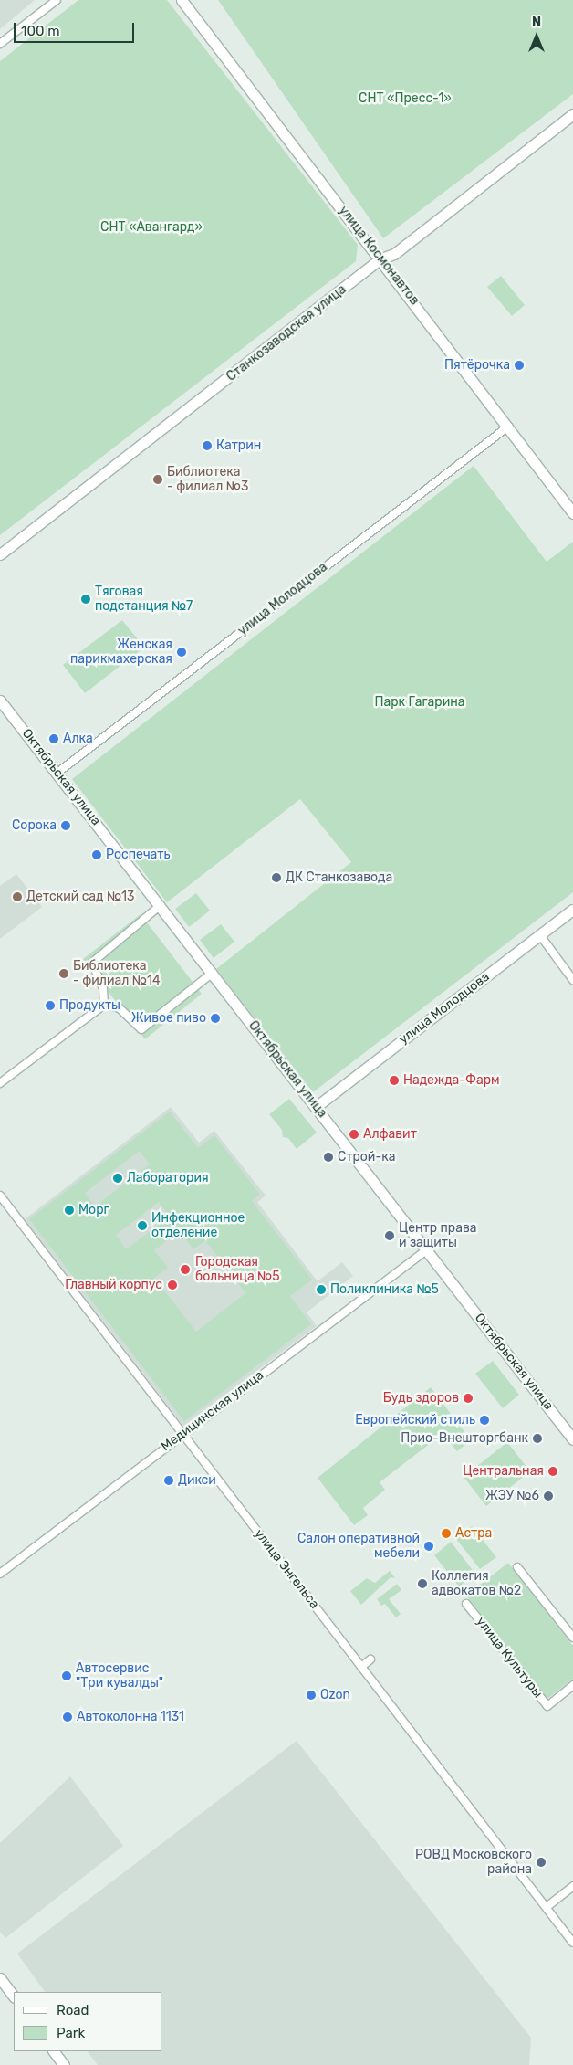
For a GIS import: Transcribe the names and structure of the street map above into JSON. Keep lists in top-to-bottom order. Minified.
{"streets":{"street":["улица Космонавтов","Станкозаводская улица","улица Молодцова","Октябрьская улица","Медицинская улица","улица Энгельса","улица Культуры"]},"crossings":[["улица Космонавтов","Станкозаводская улица"],["улица Космонавтов","улица Молодцова"],["улица Молодцова","Октябрьская улица"],["Октябрьская улица","Медицинская улица"],["Медицинская улица","улица Энгельса"]],"parks":["СНТ «Пресс-1»","СНТ «Авангард»","Парк Гагарина"],"places":["Пятёрочка","Катрин","Библиотека - филиал №3","Тяговая подстанция №7","Женская парикмахерская","Алка","Сорока","Роспечать","ДК Станкозавода","Детский сад №13","Библиотека - филиал №14","Продукты","Живое пиво","Надежда-Фарм","Алфавит","Строй-ка","Лаборатория","Морг","Инфекционное отделение","Центр права и защиты","Городская больница №5","Главный корпус","Поликлиника №5","Будь здоров","Европейский стиль","Прио-Внешторгбанк","Центральная","Дикси","ЖЭУ №6","Астра","Салон оперативной мебели","Коллегия адвокатов №2","Автосервис \"Три кувалды\"","Ozon","Автоколонна 1131","РОВД Московского района"],"legend":["Road","Park"],"scale_bar":"100 m","north":"top"}
